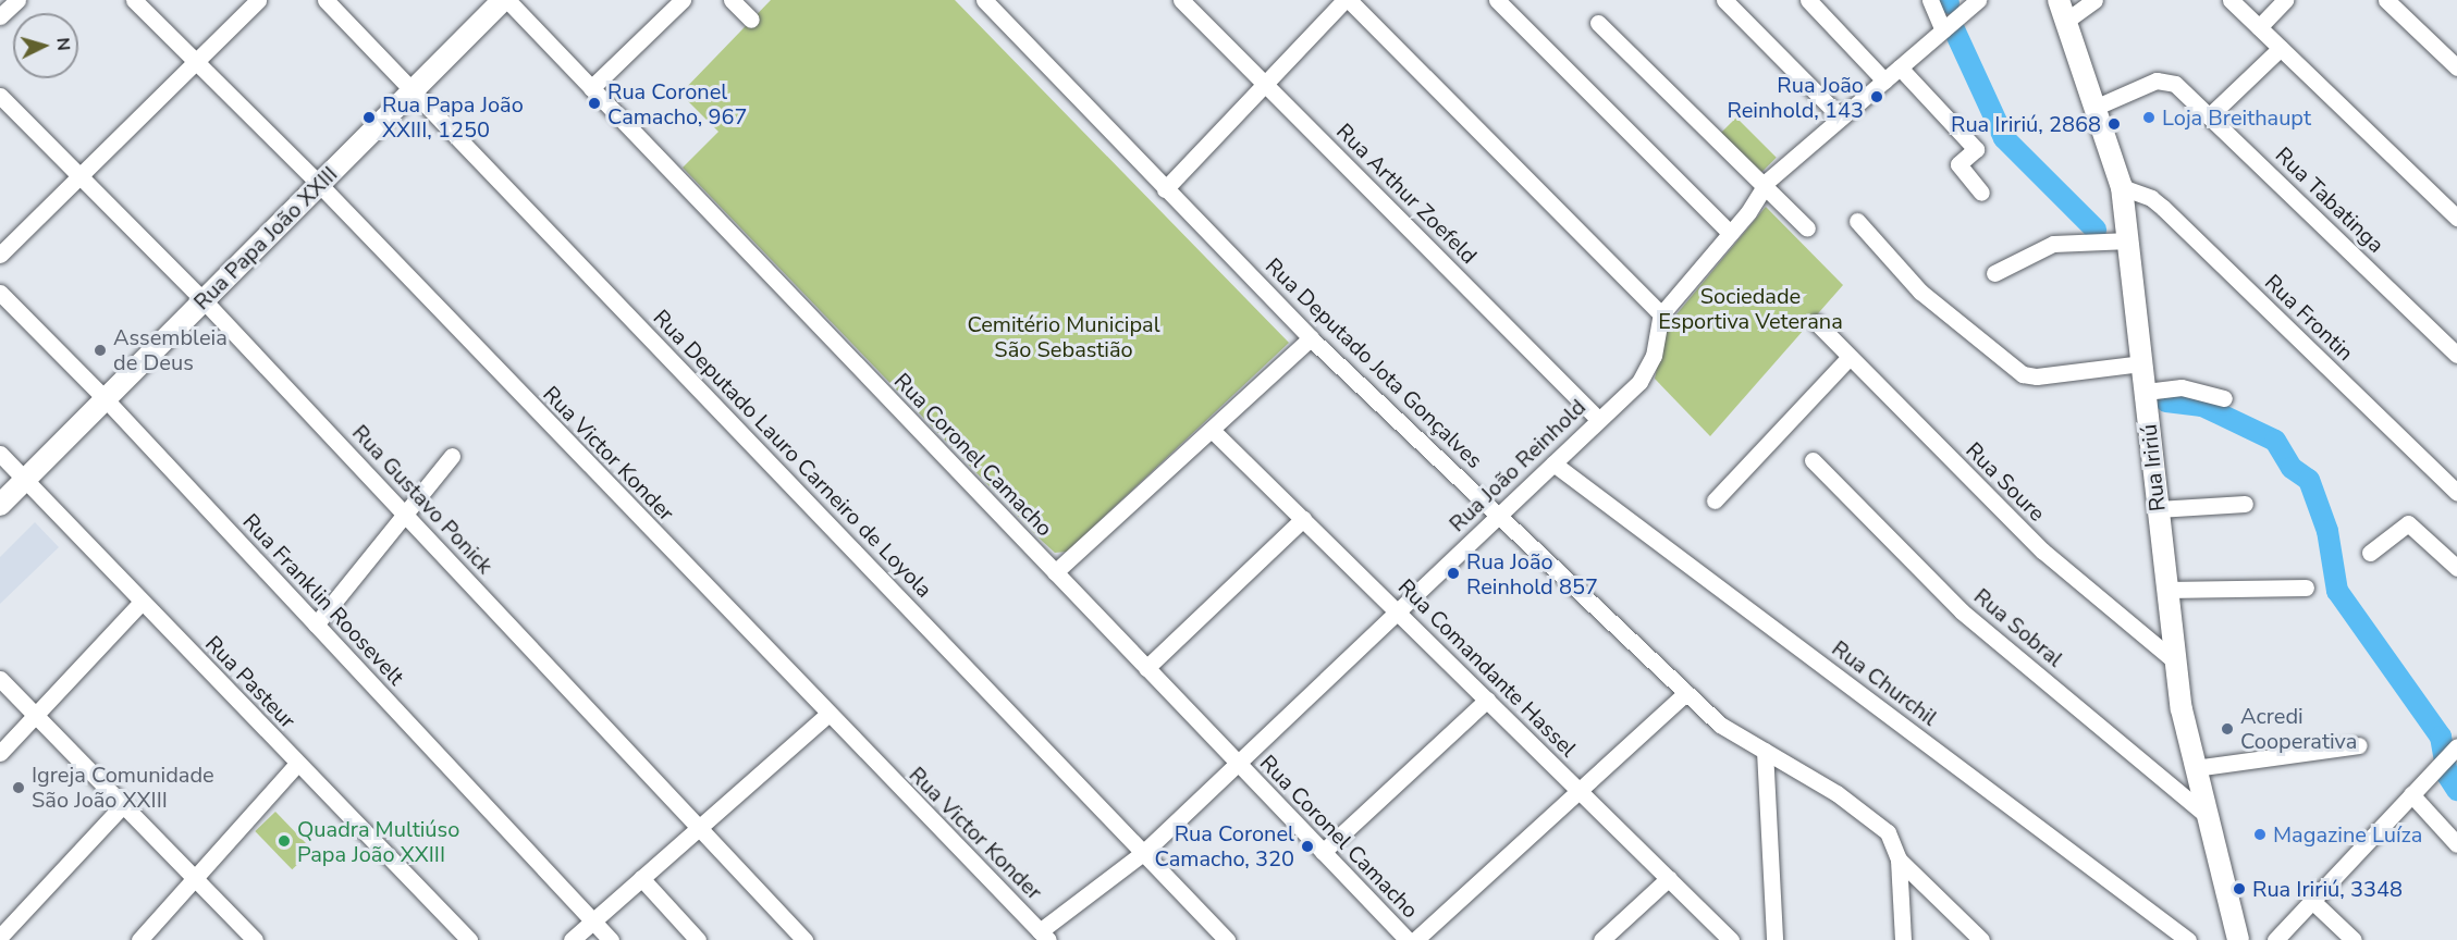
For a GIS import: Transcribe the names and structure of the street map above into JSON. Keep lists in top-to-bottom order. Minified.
{"streets":{"main road":["Rua Papa João XXIII","Rua Iririú"],"street":["Rua Arthur Zoefeld","Rua Tabatinga","Rua Frontin","Rua Deputado Jota Gonçalves","Rua Victor Konder","Rua Deputado Lauro Carneiro de Loyola","Rua Coronel Camacho","Rua João Reinhold","Rua Soure","Rua Gustavo Ponick","Rua Franklin Roosevelt","Rua Sobral","Rua Comandante Hassel","Rua Pasteur","Rua Churchil"]},"crossings":[["Rua Arthur Zoefeld","Rua João Reinhold"],["Rua Tabatinga","Rua Iririú"],["Rua Papa João XXIII","Rua Victor Konder"],["Rua Papa João XXIII","Rua Deputado Lauro Carneiro de Loyola"],["Rua Papa João XXIII","Rua Coronel Camacho"],["Rua Papa João XXIII","Rua Gustavo Ponick"],["Rua Papa João XXIII","Rua Franklin Roosevelt"],["Rua Papa João XXIII","Rua Pasteur"],["Rua Frontin","Rua Iririú"],["Rua Deputado Jota Gonçalves","Rua João Reinhold"],["Rua Victor Konder","Rua João Reinhold"],["Rua Deputado Lauro Carneiro de Loyola","Rua João Reinhold"],["Rua Coronel Camacho","Rua João Reinhold"],["Rua João Reinhold","Rua Comandante Hassel"],["Rua João Reinhold","Rua Churchil"],["Rua Iririú","Rua Soure"],["Rua Iririú","Rua Sobral"]],"parks":["Sociedade Esportiva Veterana","Cemitério Municipal São Sebastião"],"places":["Rua João Reinhold, 143","Rua Coronel Camacho, 967","Rua Papa João XXIII, 1250","Loja Breithaupt","Rua Iririú, 2868","Assembleia de Deus","Rua João Reinhold 857","Acredi Cooperativa","Igreja Comunidade São João XXIII","Magazine Luíza","Quadra Multiúso Papa João XXIII","Rua Coronel Camacho, 320","Rua Iririú, 3348"],"north":"right"}
